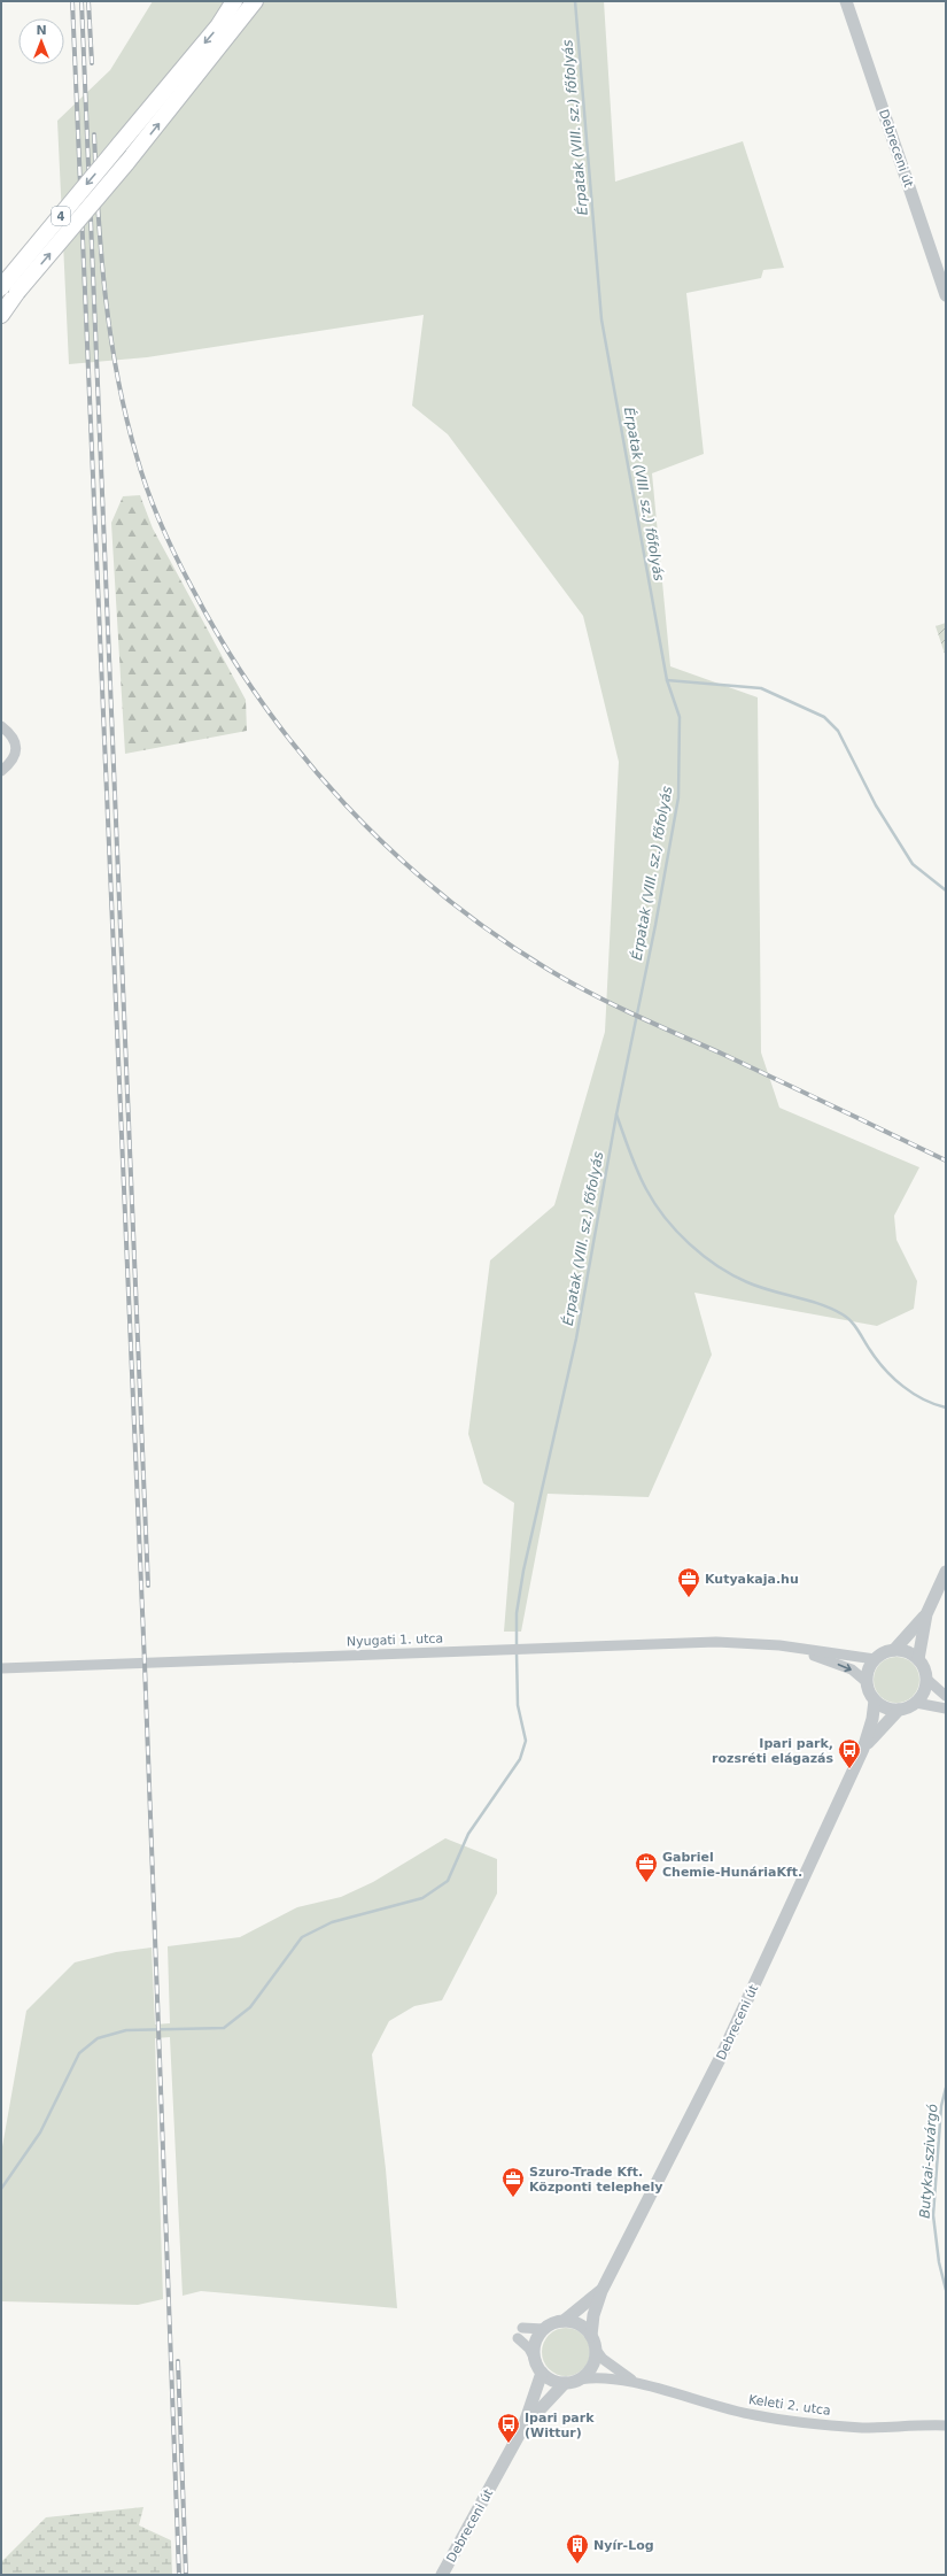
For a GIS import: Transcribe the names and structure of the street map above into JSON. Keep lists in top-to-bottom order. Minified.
{"streets":{"main road":["4"],"street":["Debreceni út","Nyugati 1. utca","Keleti 2. utca"]},"water":["Érpatak (VIII. sz.) főfolyás","Butykai-szivárgó"],"places":{"office":["Kutyakaja.hu","Gabriel Chemie-HunáriaKft.","Szuro-Trade Kft. Központi telephely"],"bus stop":["Ipari park, rozsréti elágazás","Ipari park (Wittur)"],"building":["Nyír-Log"]},"north":"top"}
